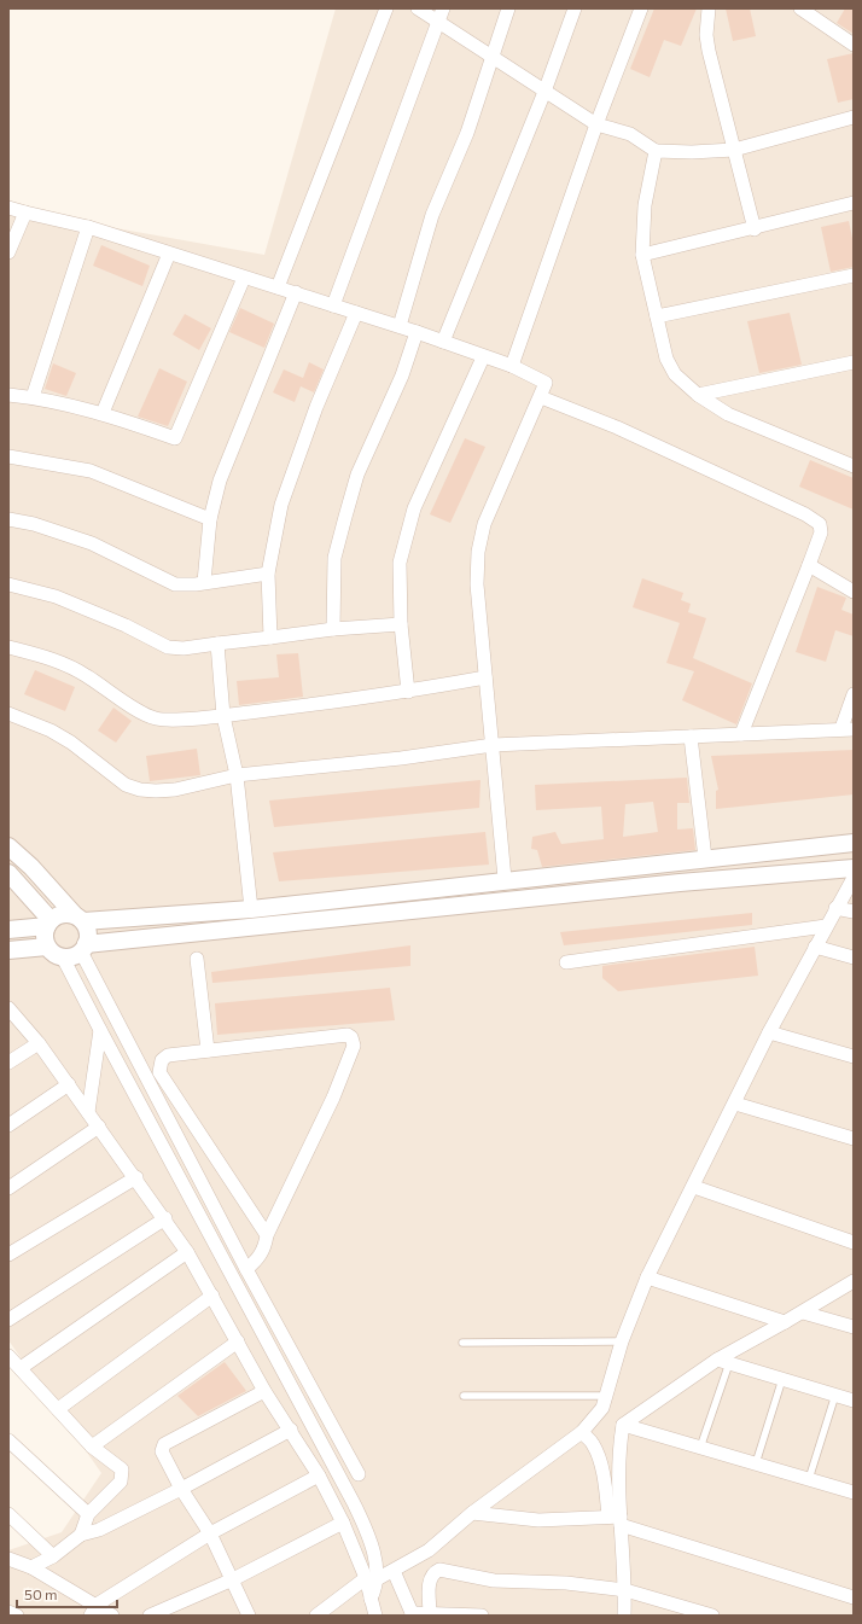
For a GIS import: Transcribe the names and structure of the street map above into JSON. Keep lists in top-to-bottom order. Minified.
{"scale_bar":"50 m"}
